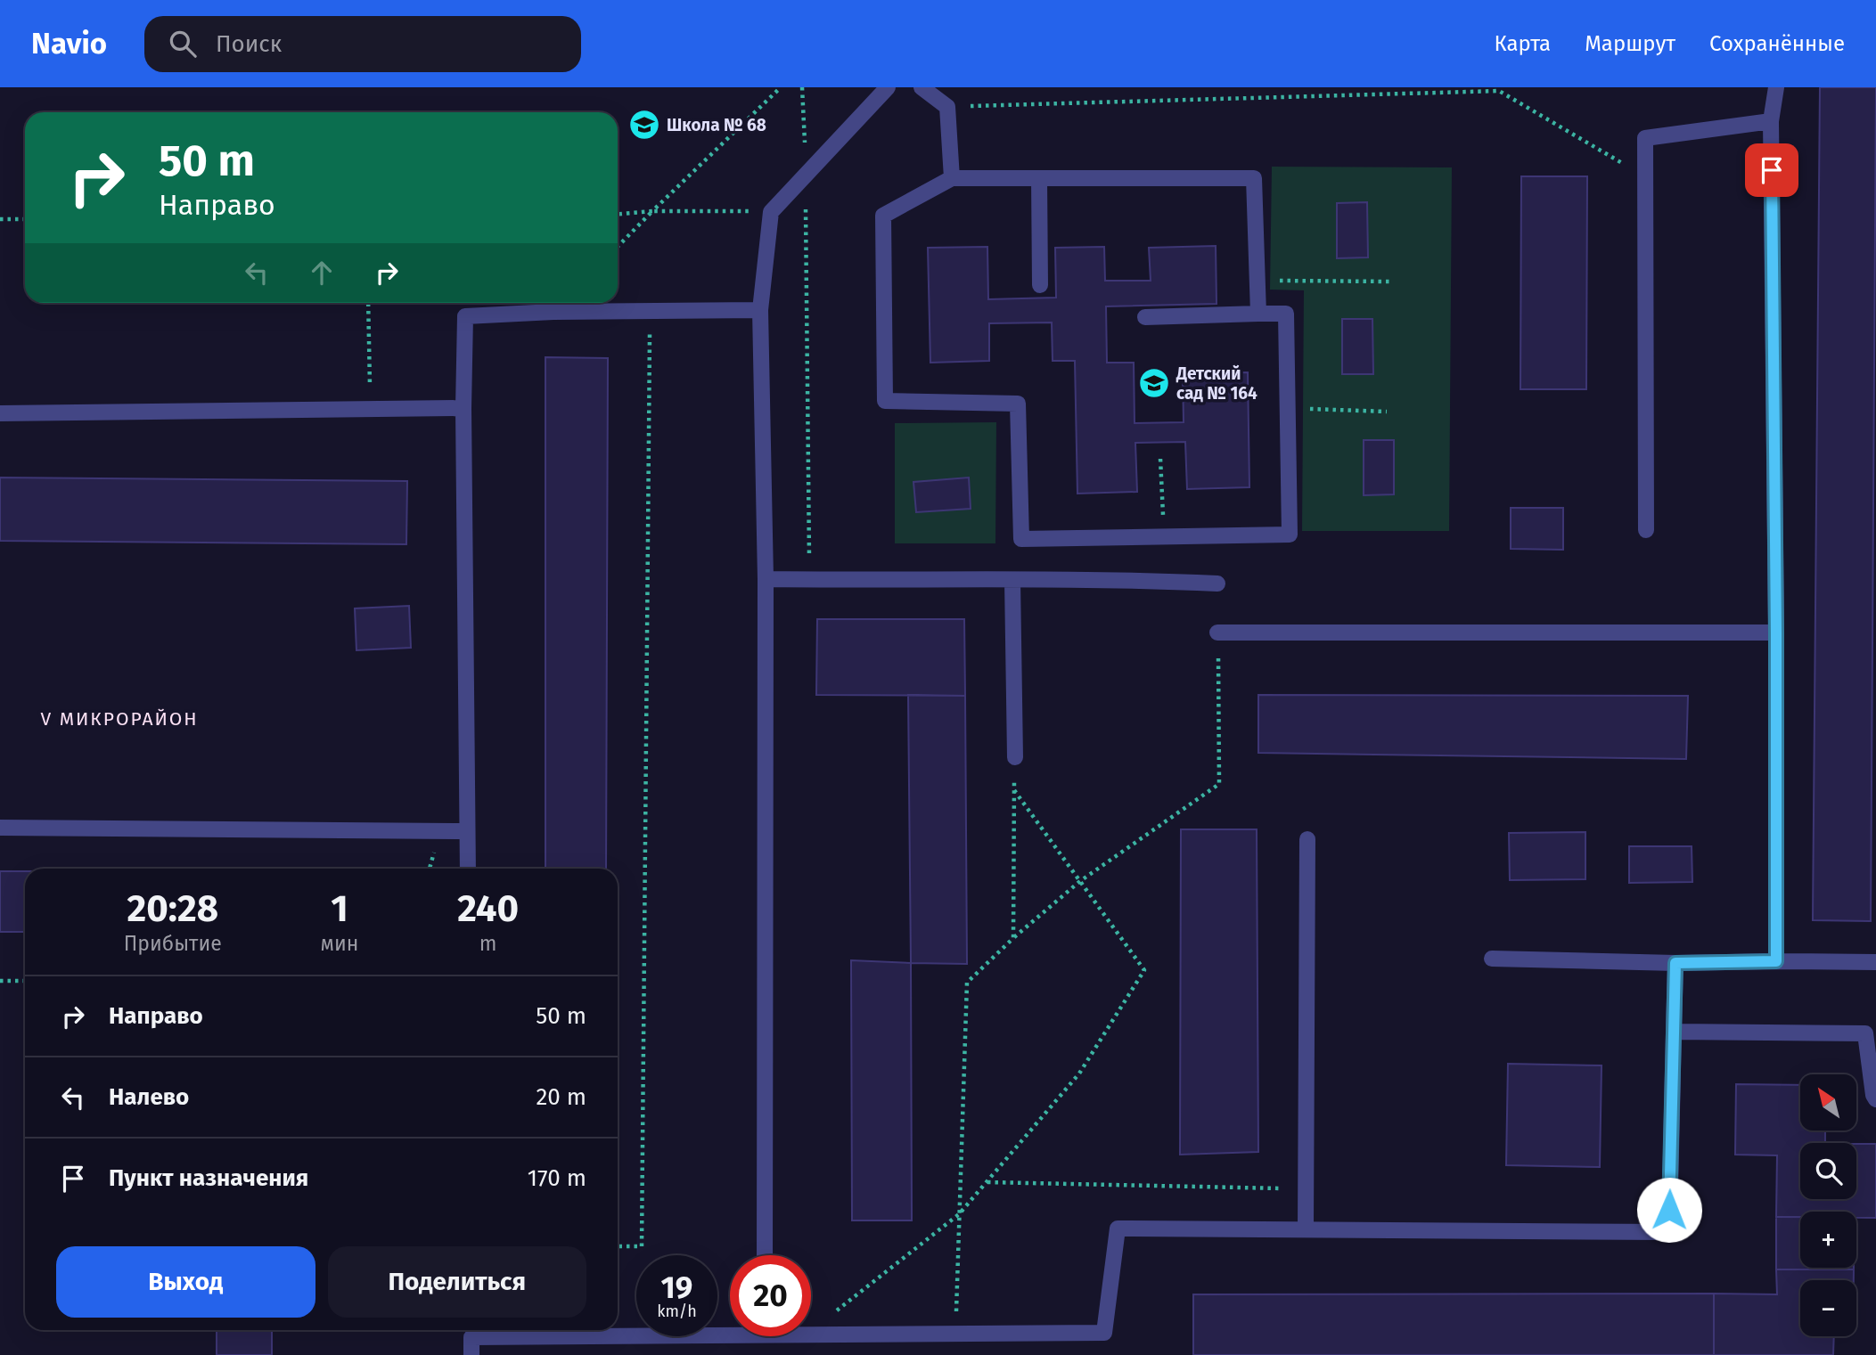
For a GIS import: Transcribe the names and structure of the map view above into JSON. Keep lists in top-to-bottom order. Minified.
{"districts":["V МИКРОРАЙОН"],"places":{"school or university":["Школа № 68","Детский сад № 164"]},"north":"top left","page":{"header":"Navio","search":"Поиск","nav":["Карта","Маршрут","Сохранённые"],"turn":["50 m","Направо"],"eta":["20:28","Прибытие","1","мин","240","m"],"list":[{"name":"Направо","value":"50 m"},{"name":"Налево","value":"20 m"},{"name":"Пункт назначения","value":"170 m"}],"map_buttons":["+","−"],"buttons":["Выход","Поделиться"],"speed":"19 km/h","limit":"20"}}
